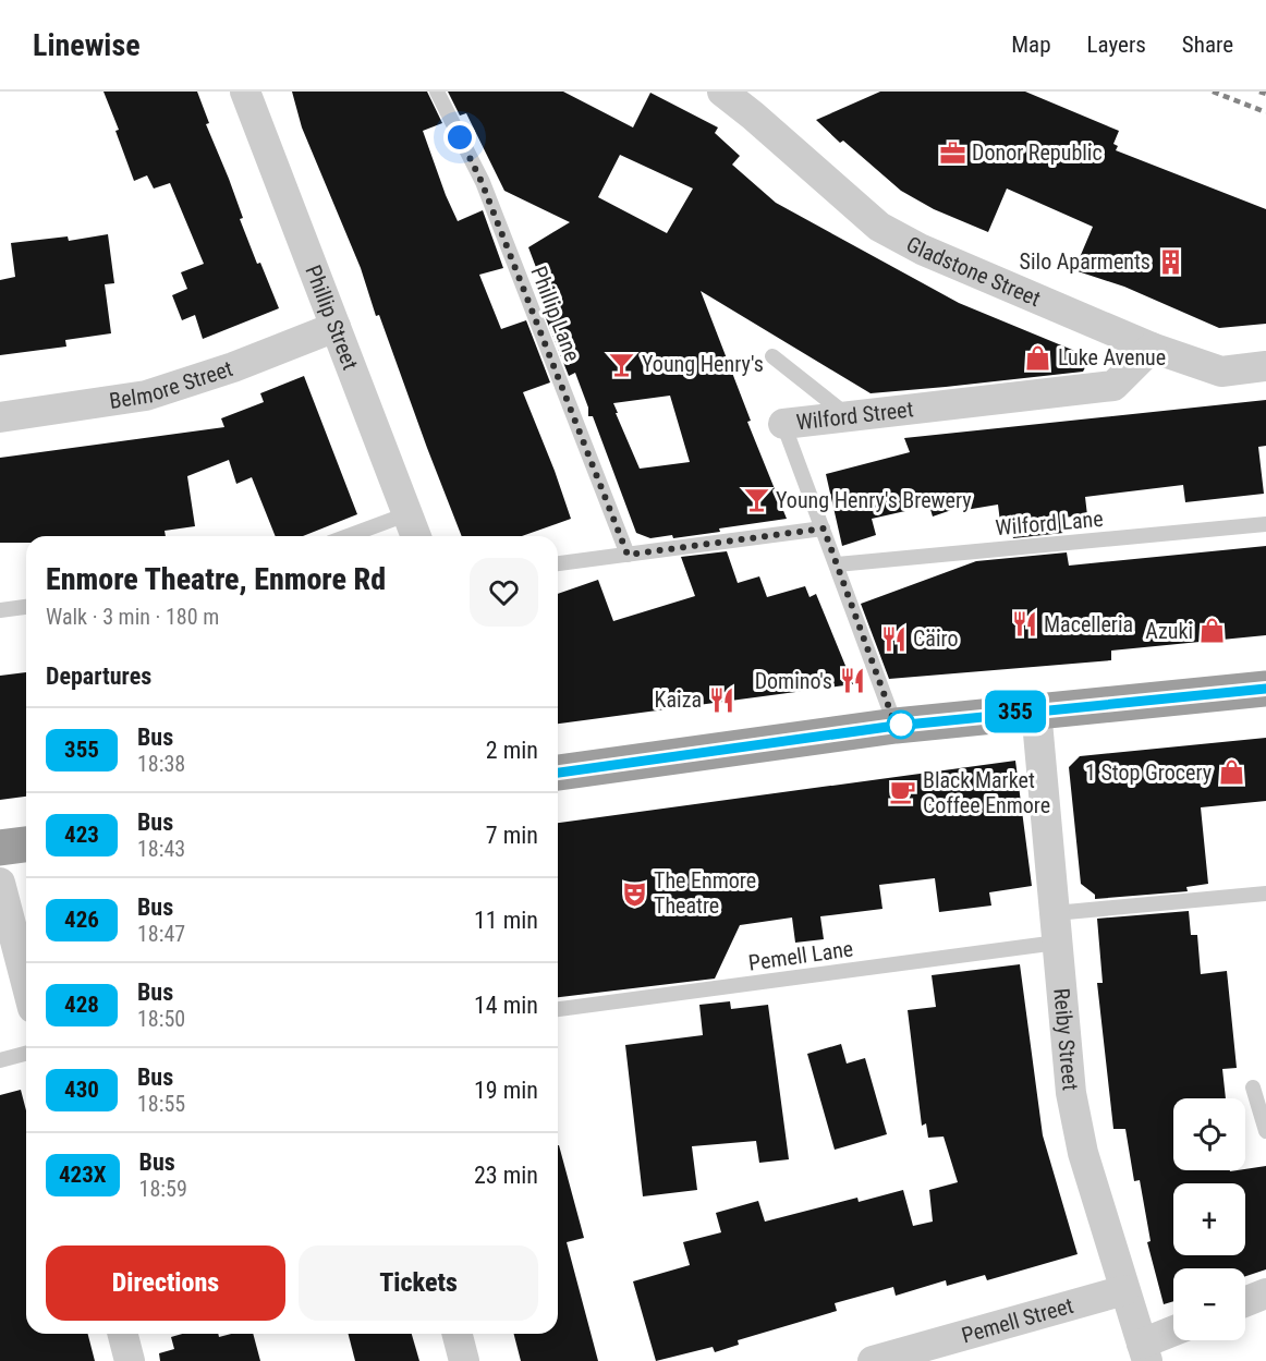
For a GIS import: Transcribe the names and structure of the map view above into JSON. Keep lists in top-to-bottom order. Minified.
{"streets":{"street":["Gladstone Street","Phillip Street","Belmore Street","Wilford Street","Reiby Street","Pemell Street"],"lane":["Phillip Lane","Wilford Lane","Pemell Lane"]},"crossings":[["Gladstone Street","Wilford Street"],["Phillip Street","Belmore Street"],["Wilford Street","Wilford Lane"],["Pemell Lane","Reiby Street"],["Reiby Street","Pemell Street"]],"places":{"office":["Donor Republic"],"building":["Silo Aparments"],"shop":["Luke Avenue","Azuki","1 Stop Grocery"],"bar":["Young Henry's","Young Henry's Brewery"],"restaurant":["Macelleria","Cäiro","Domino's","Kaiza"],"cafe":["Black Market Coffee Enmore"],"theatre":["The Enmore Theatre"]},"lines":["bus line 355"],"page":{"header":"Linewise","nav":["Map","Layers","Share"],"on_map":"355","heading":[["Enmore Theatre, Enmore Rd","Walk · 3 min · 180 m"],"Departures"],"list":[{"mark":"355","name":"Bus","note":"18:38","value":"2 min"},{"mark":"423","name":"Bus","note":"18:43","value":"7 min"},{"mark":"426","name":"Bus","note":"18:47","value":"11 min"},{"mark":"428","name":"Bus","note":"18:50","value":"14 min"},{"mark":"430","name":"Bus","note":"18:55","value":"19 min"},{"mark":"423X","name":"Bus","note":"18:59","value":"23 min"}],"map_buttons":["+","−"],"buttons":["Directions","Tickets"]}}
